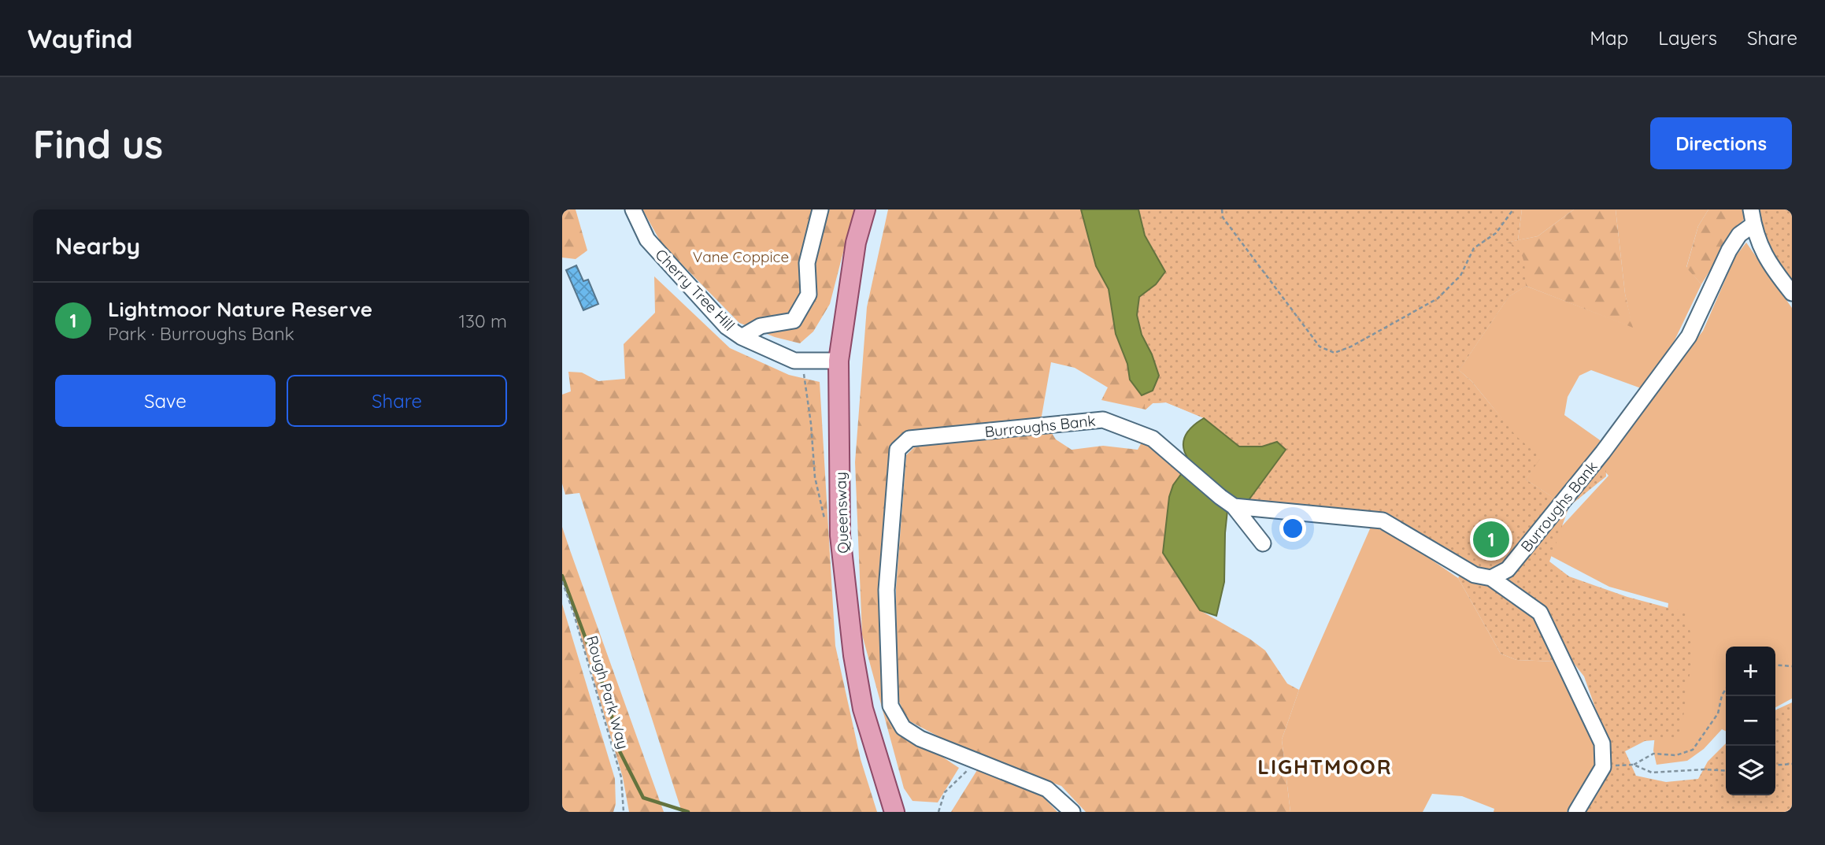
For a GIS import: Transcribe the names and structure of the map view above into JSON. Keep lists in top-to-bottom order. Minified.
{"streets":{"main road":["Queensway"],"street":["Cherry Tree Hill","Burroughs Bank"],"path":["Rough Park Way"]},"crossings":[["Cherry Tree Hill","Queensway"]],"districts":["LIGHTMOOR"],"parks":["Vane Coppice"],"page":{"header":"Wayfind","nav":["Map","Layers","Share"],"buttons":["Directions",["Save","Share"]],"title":"Find us","heading":"Nearby","list":[{"mark":"1","name":"Lightmoor Nature Reserve","note":"Park · Burroughs Bank","value":"130 m"}],"pins":"1","map_buttons":["+","−"]}}
